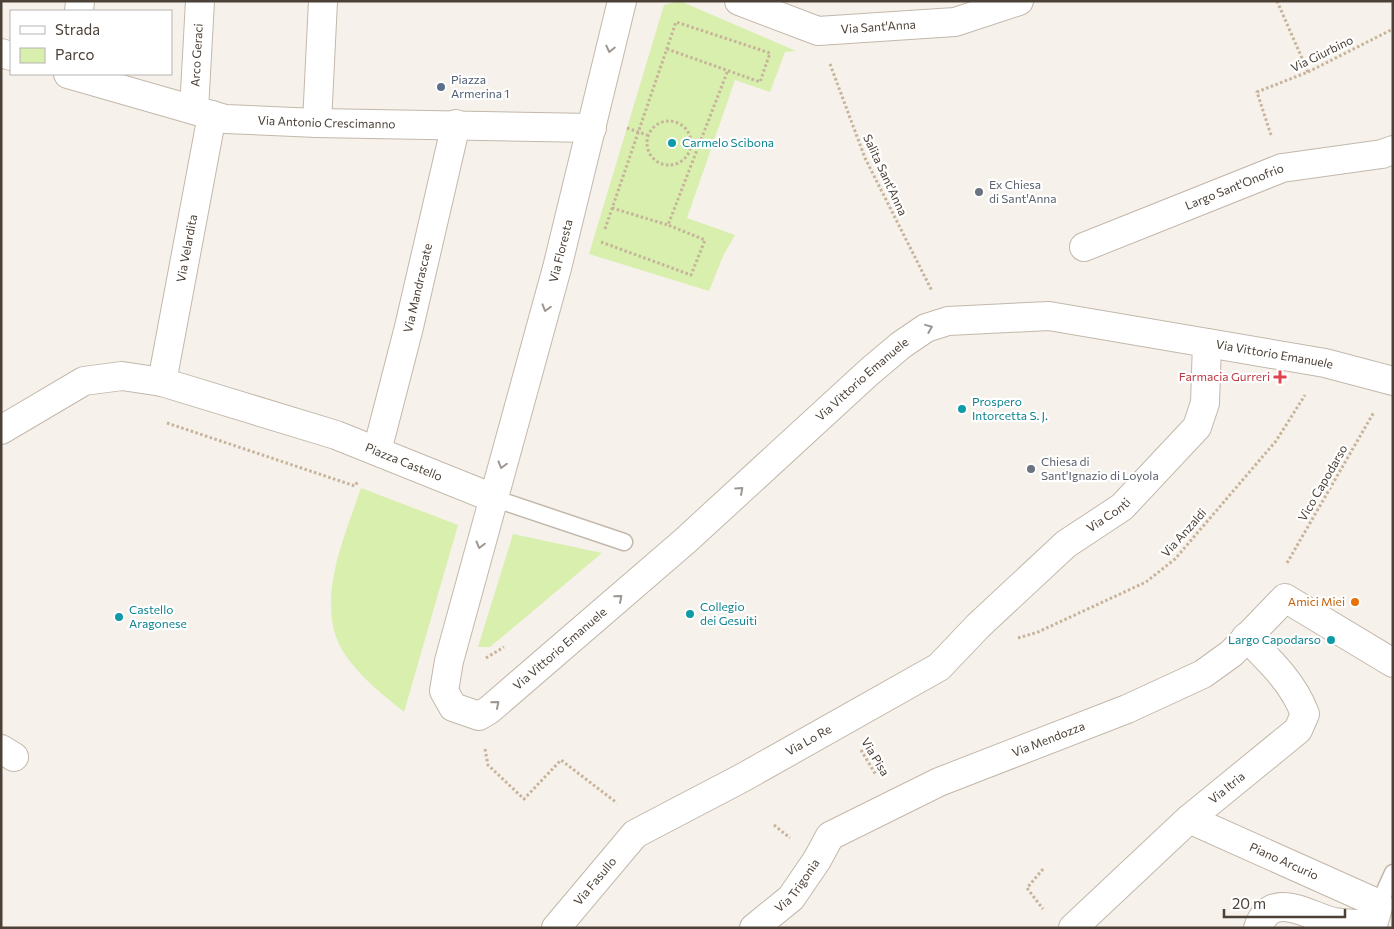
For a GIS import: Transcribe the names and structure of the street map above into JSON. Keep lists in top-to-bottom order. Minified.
{"streets":{"street":["Via Sant'Anna","Arco Geraci","Via Antonio Crescimanno","Largo Sant'Onofrio","Via Velardita","Via Floresta","Via Mandrascate","Via Vittorio Emanuele","Piazza Castello","Via Conti","Via Lo Re","Via Mendozza","Via Itria","Piano Arcurio","Via Fasullo","Via Trigonia"],"path":["Via Giurbino","Salita Sant'Anna","Vico Capodarso","Via Anzaldi","Via Pisa"]},"crossings":[["Via Sant'Anna","Salita Sant'Anna"],["Via Giurbino","Largo Sant'Onofrio"],["Arco Geraci","Via Antonio Crescimanno"],["Arco Geraci","Via Velardita"],["Via Antonio Crescimanno","Via Velardita"],["Via Antonio Crescimanno","Via Floresta"],["Via Antonio Crescimanno","Via Mandrascate"],["Salita Sant'Anna","Via Vittorio Emanuele"],["Via Velardita","Piazza Castello"],["Via Floresta","Via Vittorio Emanuele"],["Via Floresta","Piazza Castello"],["Via Mandrascate","Piazza Castello"],["Via Vittorio Emanuele","Piazza Castello"],["Via Vittorio Emanuele","Vico Capodarso"],["Via Vittorio Emanuele","Via Conti"],["Via Vittorio Emanuele","Via Anzaldi"],["Via Conti","Via Anzaldi"],["Via Conti","Via Lo Re"],["Via Anzaldi","Via Lo Re"],["Via Lo Re","Via Pisa"],["Via Lo Re","Via Fasullo"],["Via Mendozza","Via Pisa"],["Via Mendozza","Via Itria"],["Via Mendozza","Via Trigonia"],["Via Itria","Piano Arcurio"]],"one_way":["Via Floresta"],"places":{"other":["Piazza Armerina 1","Carmelo Scibona","Ex Chiesa di Sant'Anna","Prospero Intorcetta S. J.","Chiesa di Sant'Ignazio di Loyola","Amici Miei","Collegio dei Gesuiti","Castello Aragonese","Largo Capodarso"],"health":["Farmacia Gurreri"]},"legend":["Strada","Parco"],"scale_bar":"20 m"}
